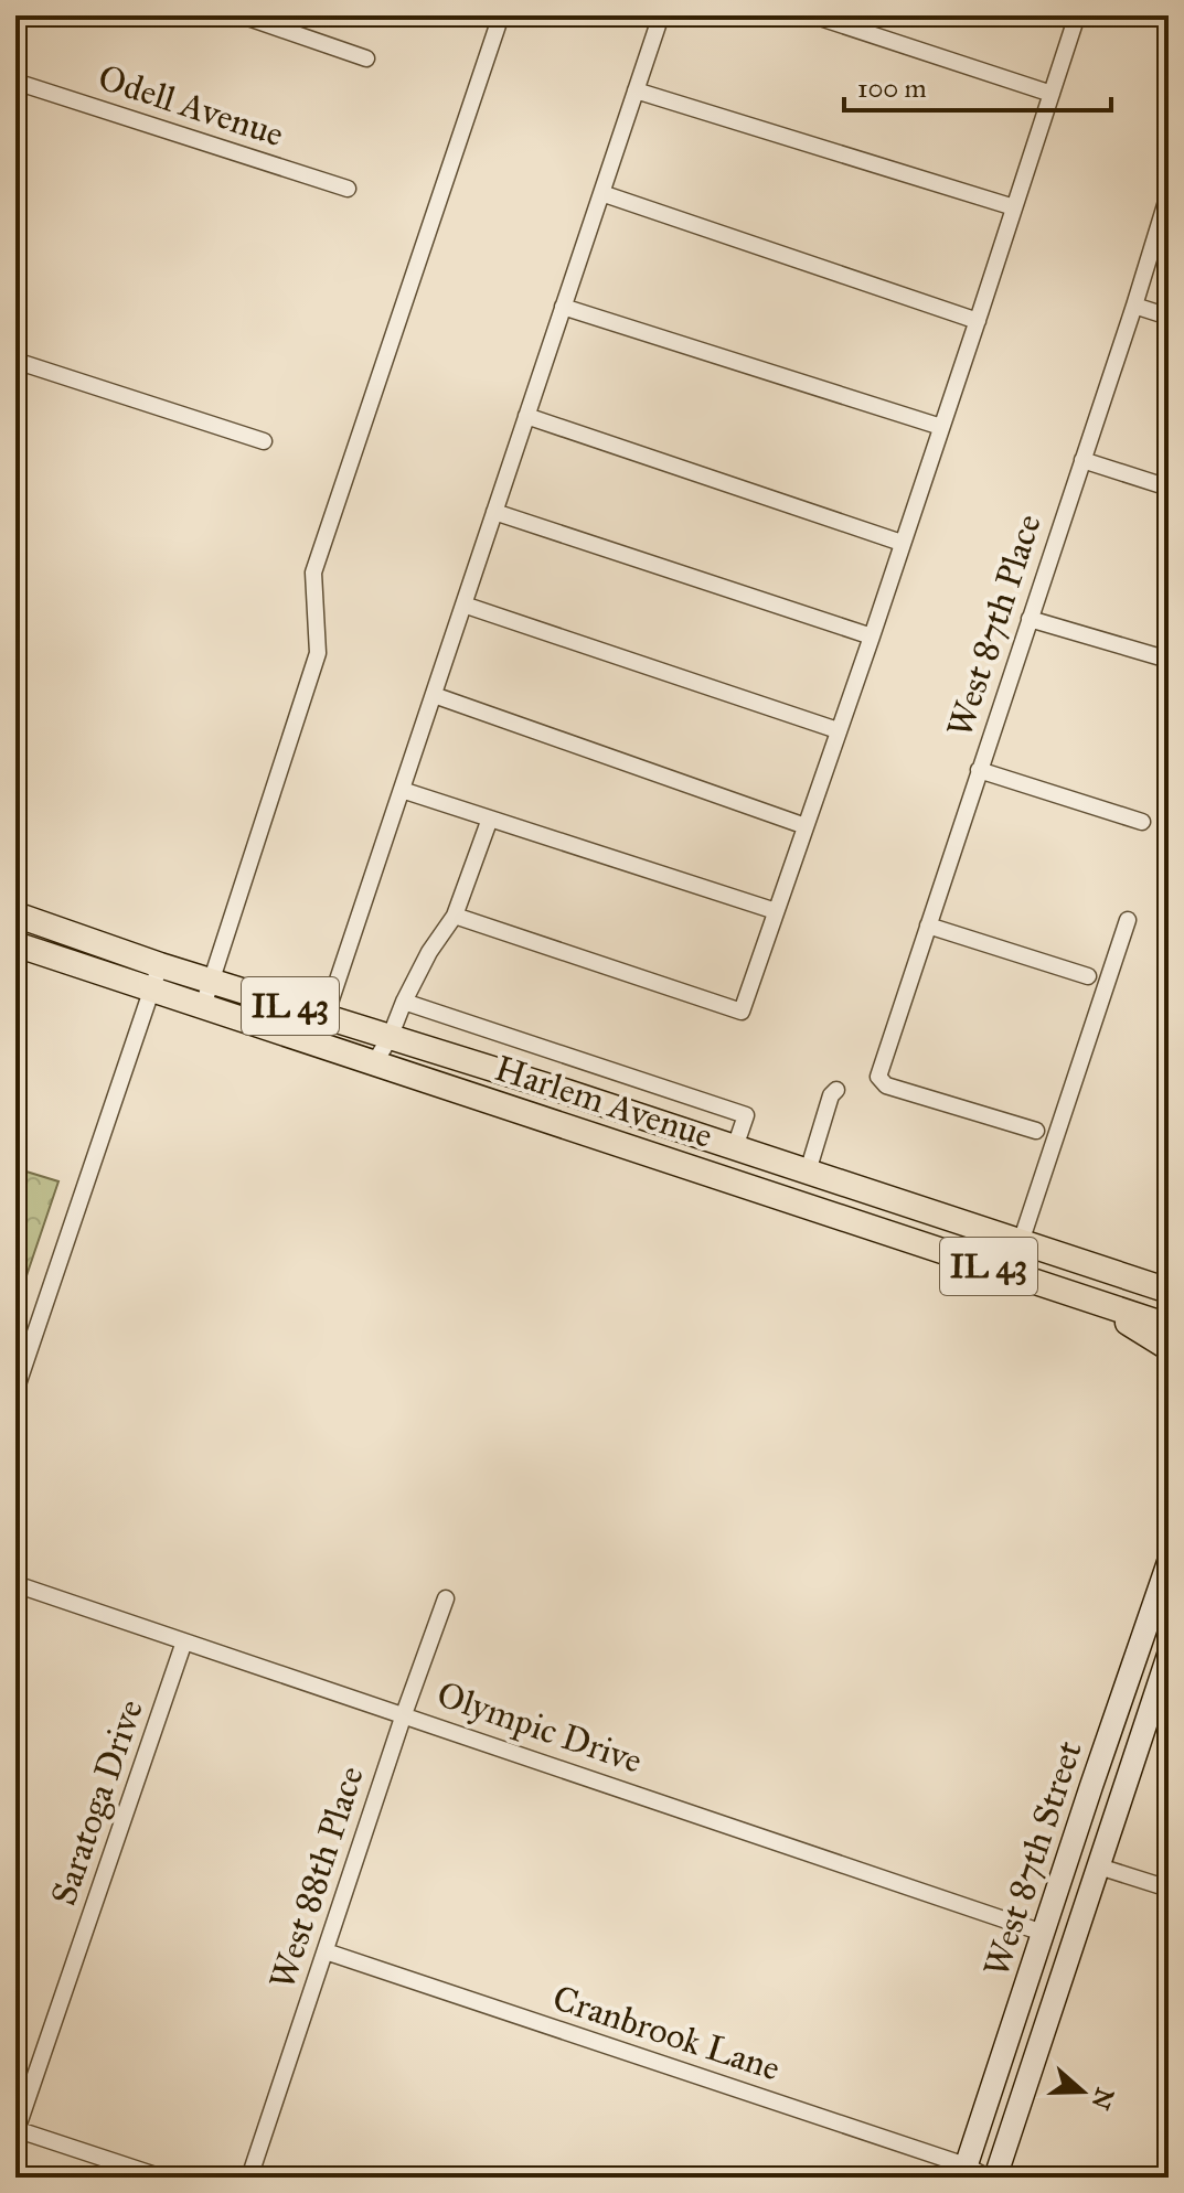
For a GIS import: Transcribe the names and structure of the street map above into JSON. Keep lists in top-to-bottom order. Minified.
{"streets":{"main road":["IL 43","Harlem Avenue","West 87th Street"],"street":["Odell Avenue","West 87th Place","Olympic Drive","Saratoga Drive","West 88th Place","Cranbrook Lane"]},"crossings":[["Olympic Drive","Saratoga Drive"],["Olympic Drive","West 87th Street"],["Olympic Drive","West 88th Place"],["West 87th Street","Cranbrook Lane"],["West 88th Place","Cranbrook Lane"]],"scale_bar":"100 m","north":"right"}
